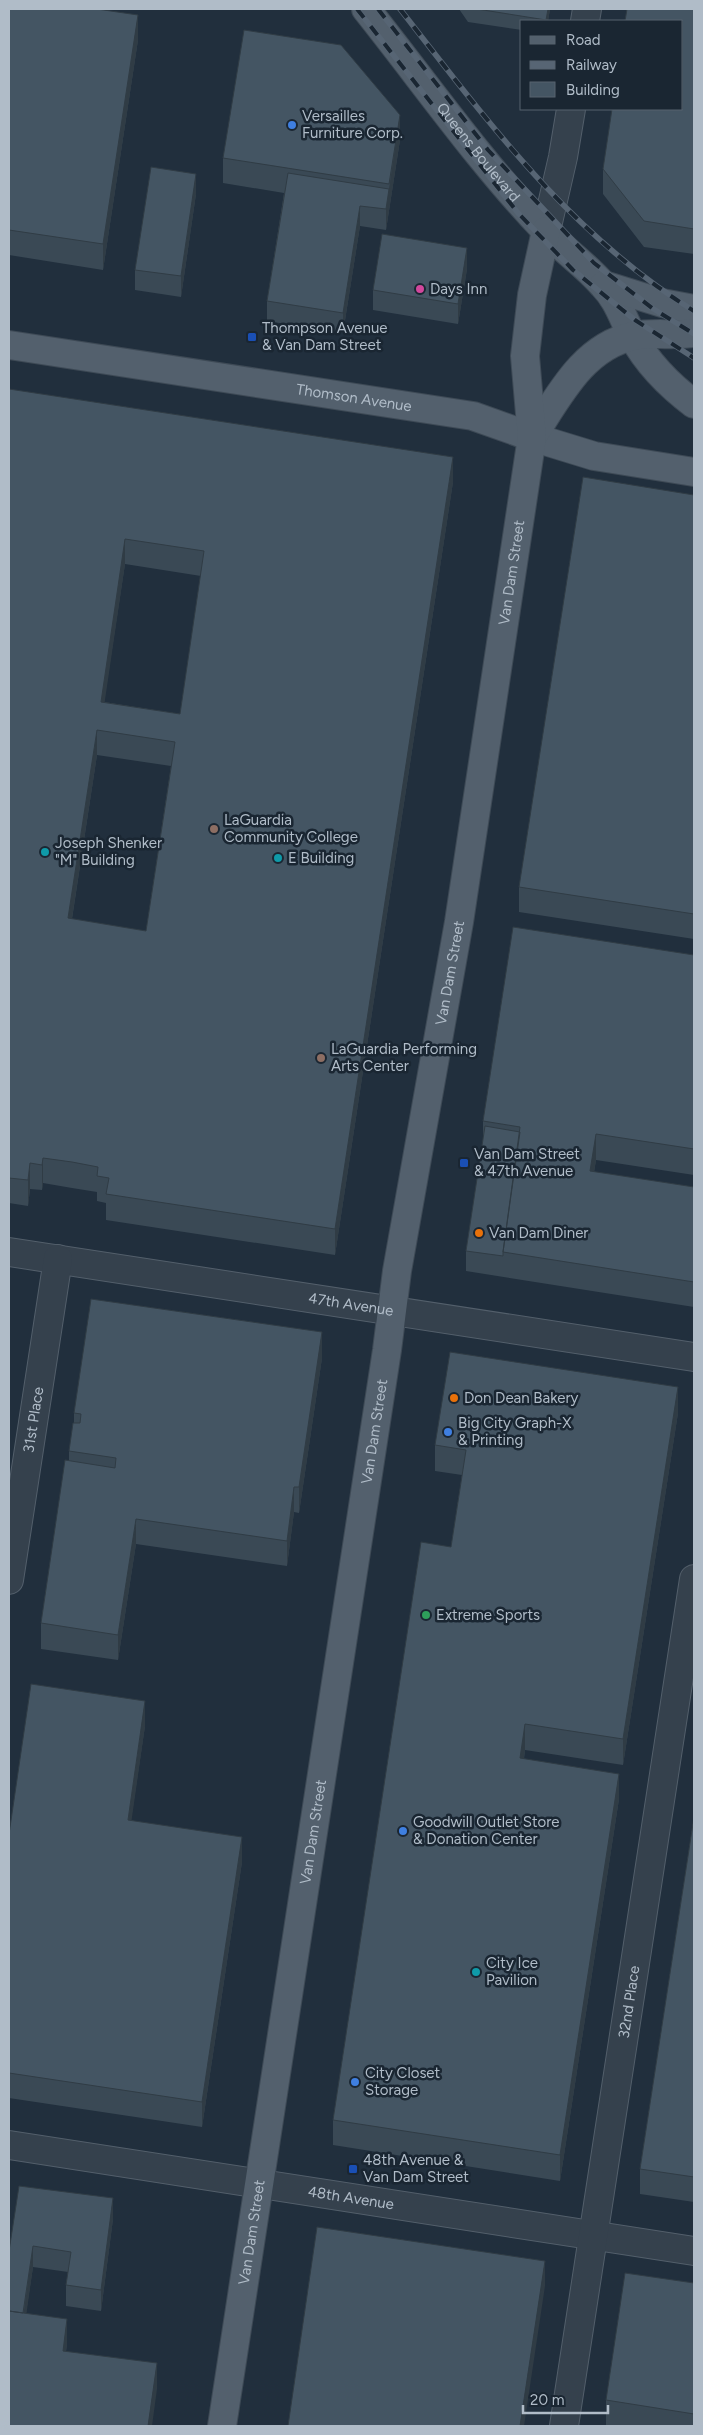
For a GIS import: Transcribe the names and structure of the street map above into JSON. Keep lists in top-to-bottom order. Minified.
{"streets":{"main road":["Queens Boulevard","Thomson Avenue","Van Dam Street"],"street":["47th Avenue","31st Place","32nd Place","48th Avenue"]},"crossings":[["Queens Boulevard","Van Dam Street"],["Thomson Avenue","Van Dam Street"],["Van Dam Street","47th Avenue"],["Van Dam Street","48th Avenue"],["47th Avenue","31st Place"],["32nd Place","48th Avenue"]],"places":{"other":["Versailles Furniture Corp.","Days Inn","LaGuardia Community College","Joseph Shenker \"M\" Building","E Building","LaGuardia Performing Arts Center","Van Dam Diner","Don Dean Bakery","Big City Graph-X & Printing","Extreme Sports","Goodwill Outlet Store & Donation Center","City Ice Pavilion","City Closet Storage"],"transit":["Thompson Avenue & Van Dam Street","Van Dam Street & 47th Avenue","48th Avenue & Van Dam Street"]},"legend":["Road","Railway","Building"],"scale_bar":"20 m"}
